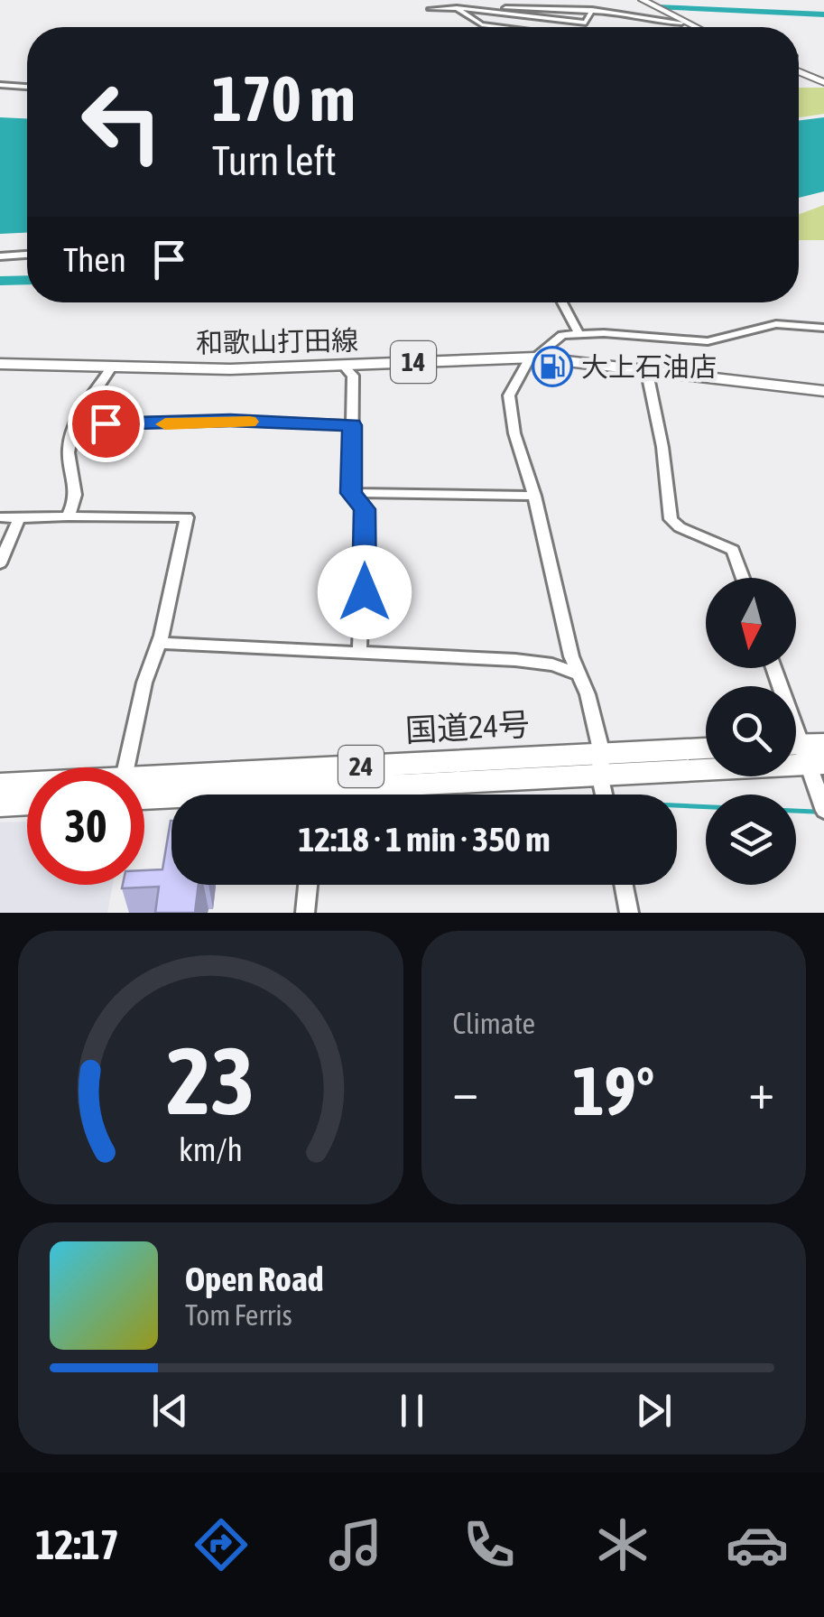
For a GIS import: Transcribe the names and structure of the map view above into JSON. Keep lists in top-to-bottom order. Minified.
{"streets":{"main road":["和歌山打田線","14","国道24号","24"]},"places":{"fuel station":["大上石油店"]},"north":"bottom","page":{"turn":["170 m","Turn left"],"then":"Then","limit":"30","trip":"12:18 · 1 min · 350 m","tile":"Climate","heat":["−","19°","+"],"song":["Open Road","Tom Ferris"],"tabs":"12:17","gauge":["23","km/h"]}}
